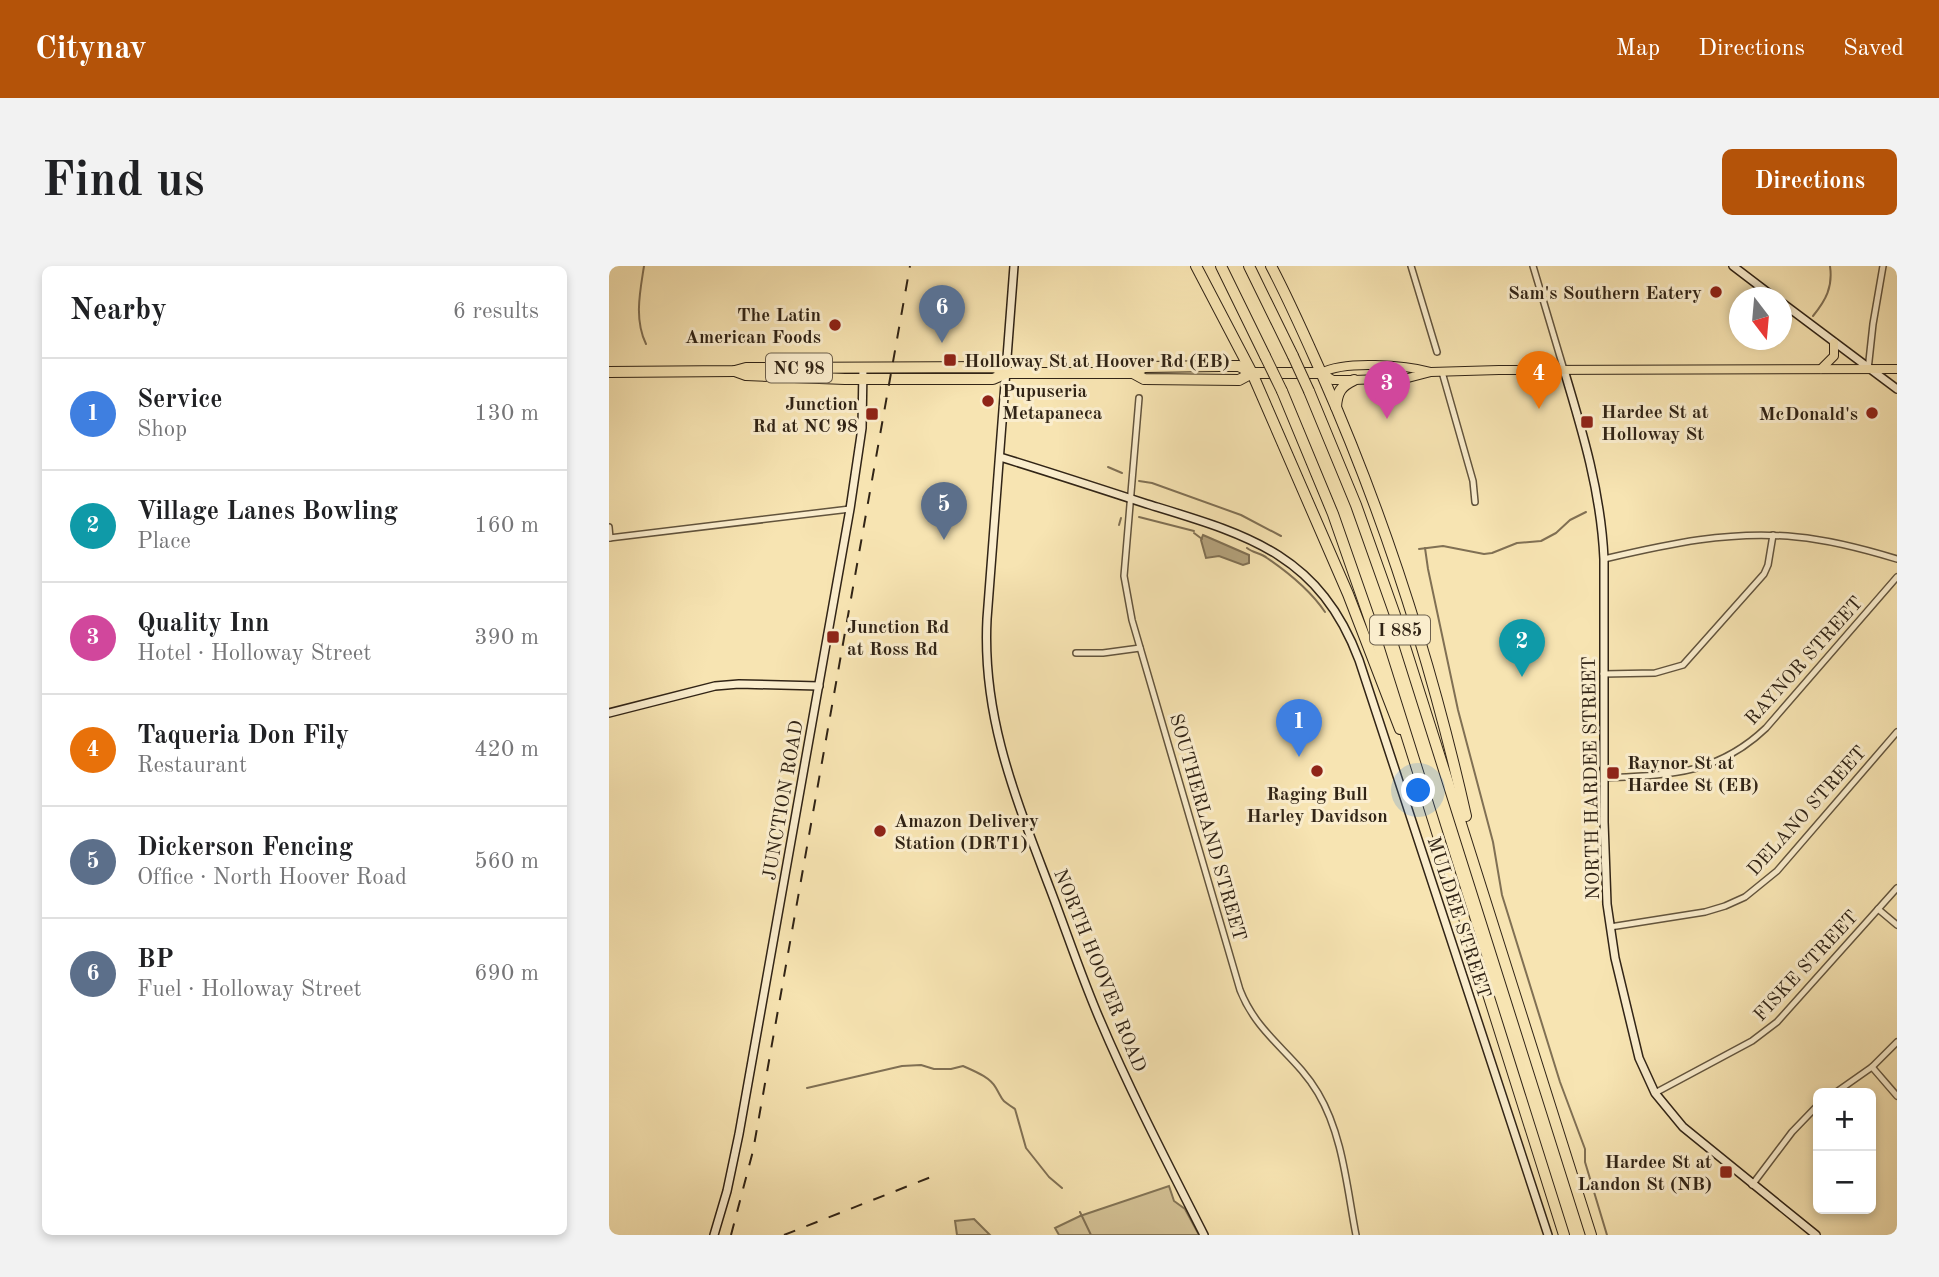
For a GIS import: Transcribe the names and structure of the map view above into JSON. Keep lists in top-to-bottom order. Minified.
{"streets":{"highway":["NC 98","I 885"],"street":["RAYNOR STREET","NORTH HARDEE STREET","JUNCTION ROAD","DELANO STREET","SOUTHERLAND STREET","MULDEE STREET","FISKE STREET","NORTH HOOVER ROAD"]},"crossings":[["NC 98","JUNCTION ROAD"],["NC 98","NORTH HOOVER ROAD"],["RAYNOR STREET","NORTH HARDEE STREET"],["NORTH HARDEE STREET","DELANO STREET"],["NORTH HARDEE STREET","FISKE STREET"],["SOUTHERLAND STREET","MULDEE STREET"],["MULDEE STREET","NORTH HOOVER ROAD"]],"places":{"other":["Sam's Southern Eatery","The Latin American Foods","Pupuseria Metapaneca","McDonald's","Raging Bull Harley Davidson","Amazon Delivery Station (DRT1)"],"transit":["Holloway St at Hoover Rd (EB)","Junction Rd at NC 98","Hardee St at Holloway St","Junction Rd at Ross Rd","Raynor St at Hardee St (EB)","Hardee St at Landon St (NB)"]},"north":"bottom","page":{"header":"Citynav","nav":["Map","Directions","Saved"],"buttons":"Directions","title":"Find us","heading":["Nearby","6 results"],"pins":["6","4","3","5","2","1"],"list":[{"mark":"1","name":"Service","note":"Shop","value":"130 m"},{"mark":"2","name":"Village Lanes Bowling","note":"Place","value":"160 m"},{"mark":"3","name":"Quality Inn","note":"Hotel · Holloway Street","value":"390 m"},{"mark":"4","name":"Taqueria Don Fily","note":"Restaurant","value":"420 m"},{"mark":"5","name":"Dickerson Fencing","note":"Office · North Hoover Road","value":"560 m"},{"mark":"6","name":"BP","note":"Fuel · Holloway Street","value":"690 m"}],"map_buttons":["+","−"]}}
